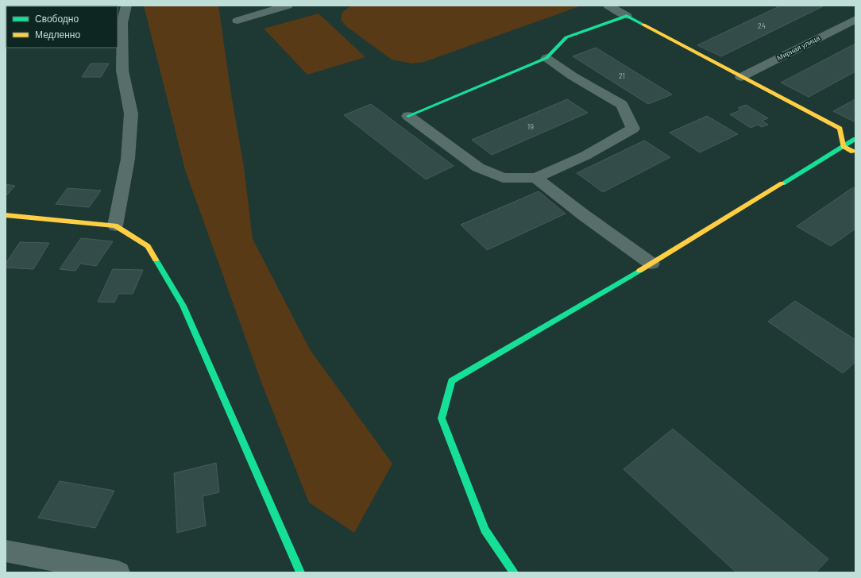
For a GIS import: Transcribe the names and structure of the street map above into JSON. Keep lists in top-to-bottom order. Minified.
{"streets":{"street":["Мирная улица"]},"house_numbers":["24","21","19"],"legend":["Свободно","Медленно"]}
